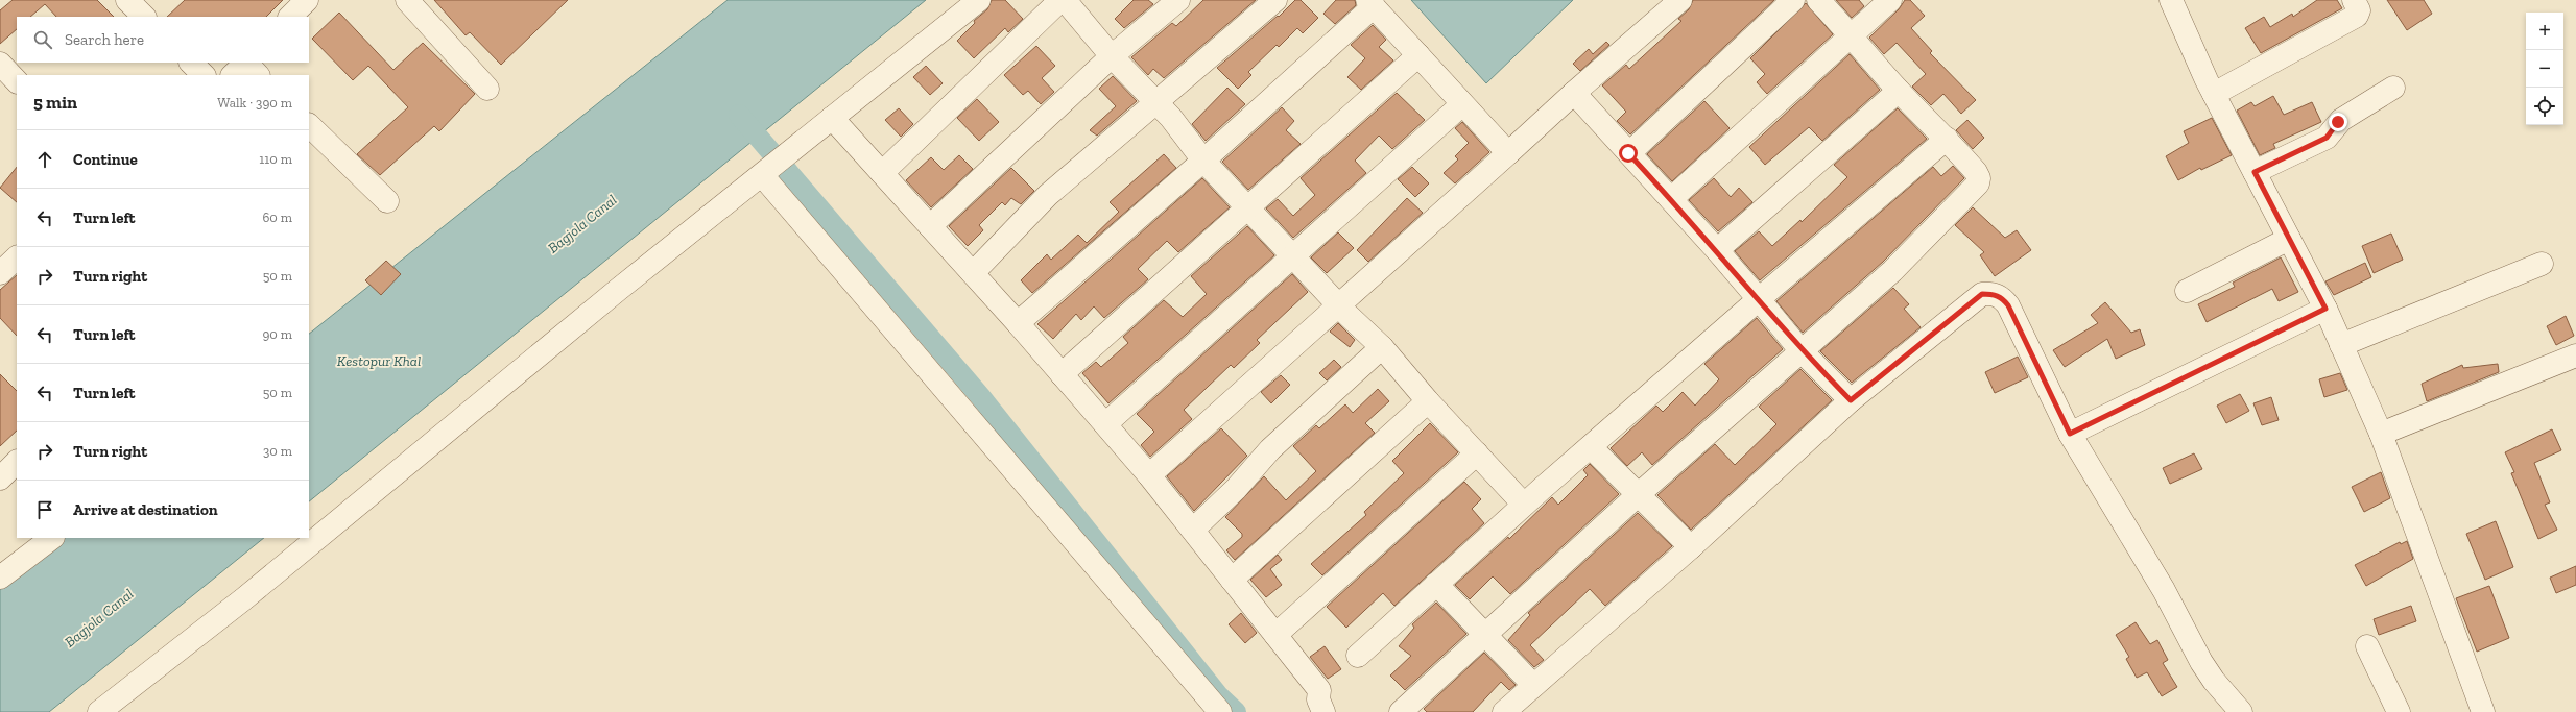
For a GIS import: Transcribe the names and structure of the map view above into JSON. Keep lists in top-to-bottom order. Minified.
{"water":["Bagjola Canal","Kestopur Khal"],"page":{"map_buttons":["+","−"],"search":"Search here","heading":["5 min","Walk · 390 m"],"list":[["Continue","110 m"],["Turn left","60 m"],["Turn right","50 m"],["Turn left","90 m"],["Turn left","50 m"],["Turn right","30 m"],"Arrive at destination"]}}
